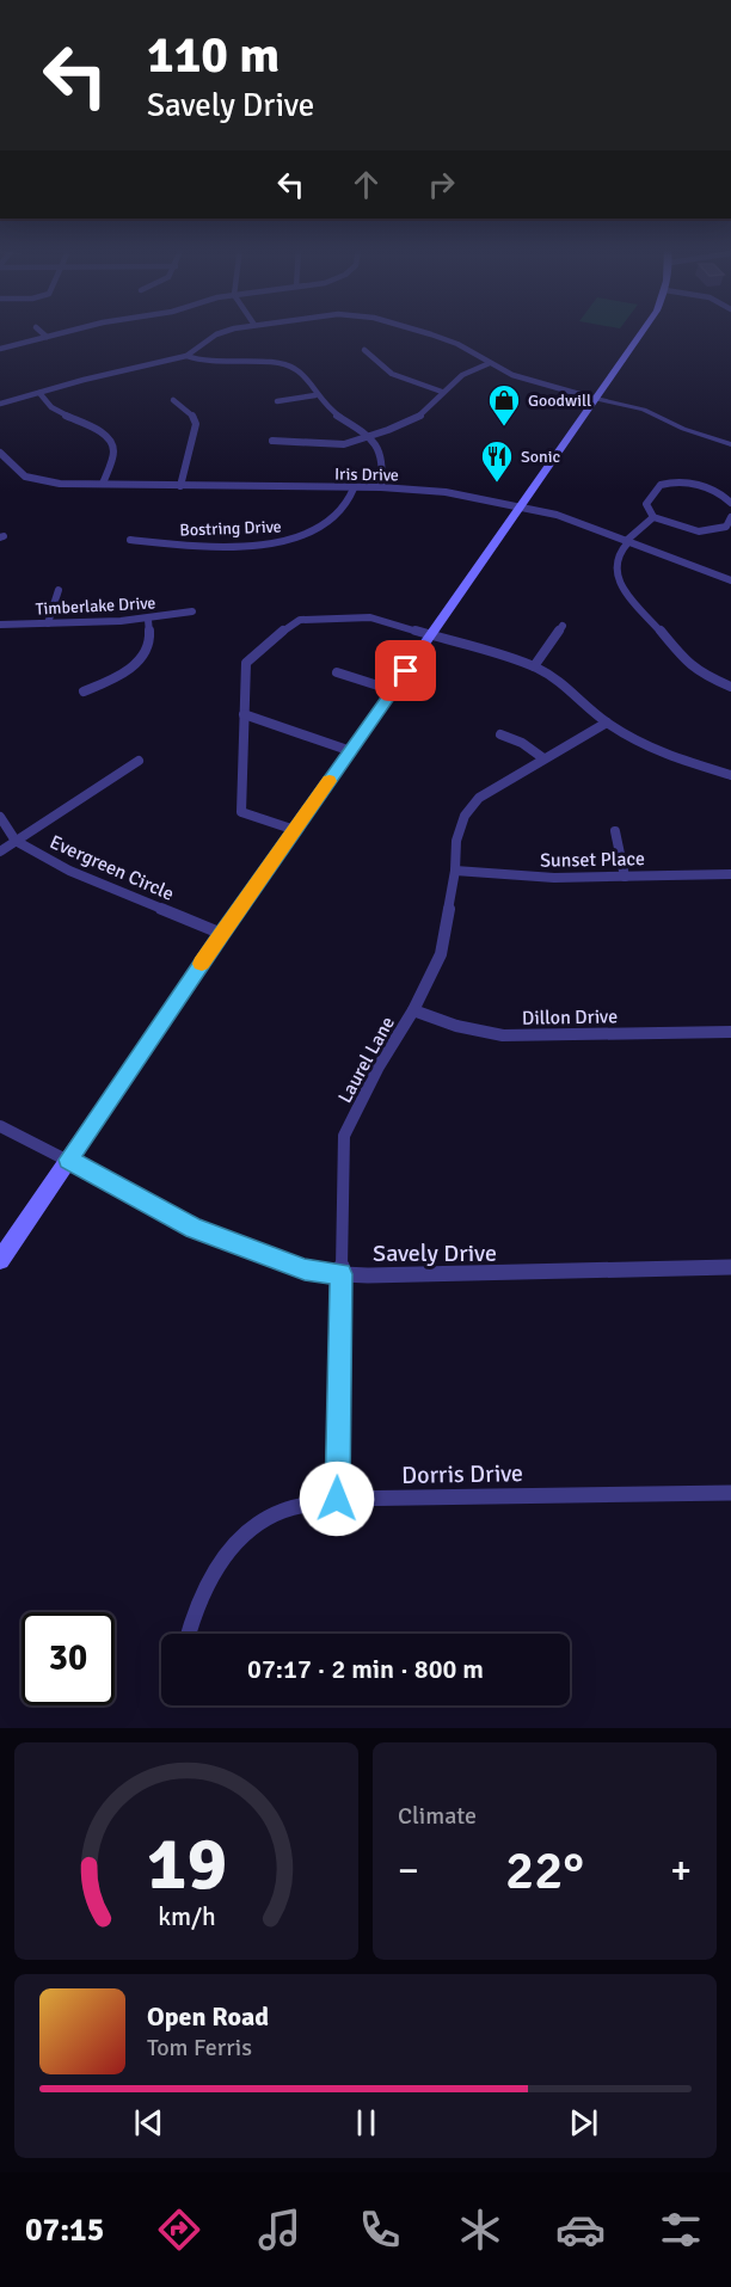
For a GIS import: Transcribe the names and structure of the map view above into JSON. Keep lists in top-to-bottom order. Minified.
{"streets":{"street":["Iris Drive","Bostring Drive","Timberlake Drive","Sunset Place","Evergreen Circle","Dillon Drive","Laurel Lane","Savely Drive","Dorris Drive"]},"crossings":[["Iris Drive","Bostring Drive"],["Sunset Place","Laurel Lane"],["Dillon Drive","Laurel Lane"],["Laurel Lane","Savely Drive"],["Laurel Lane","Dorris Drive"]],"places":{"shop":["Goodwill"],"restaurant":["Sonic"]},"page":{"turn":["110 m","Savely Drive"],"limit":"30","trip":"07:17 · 2 min · 800 m","tile":"Climate","heat":["−","22°","+"],"song":["Open Road","Tom Ferris"],"tabs":"07:15","gauge":["19","km/h"]}}
